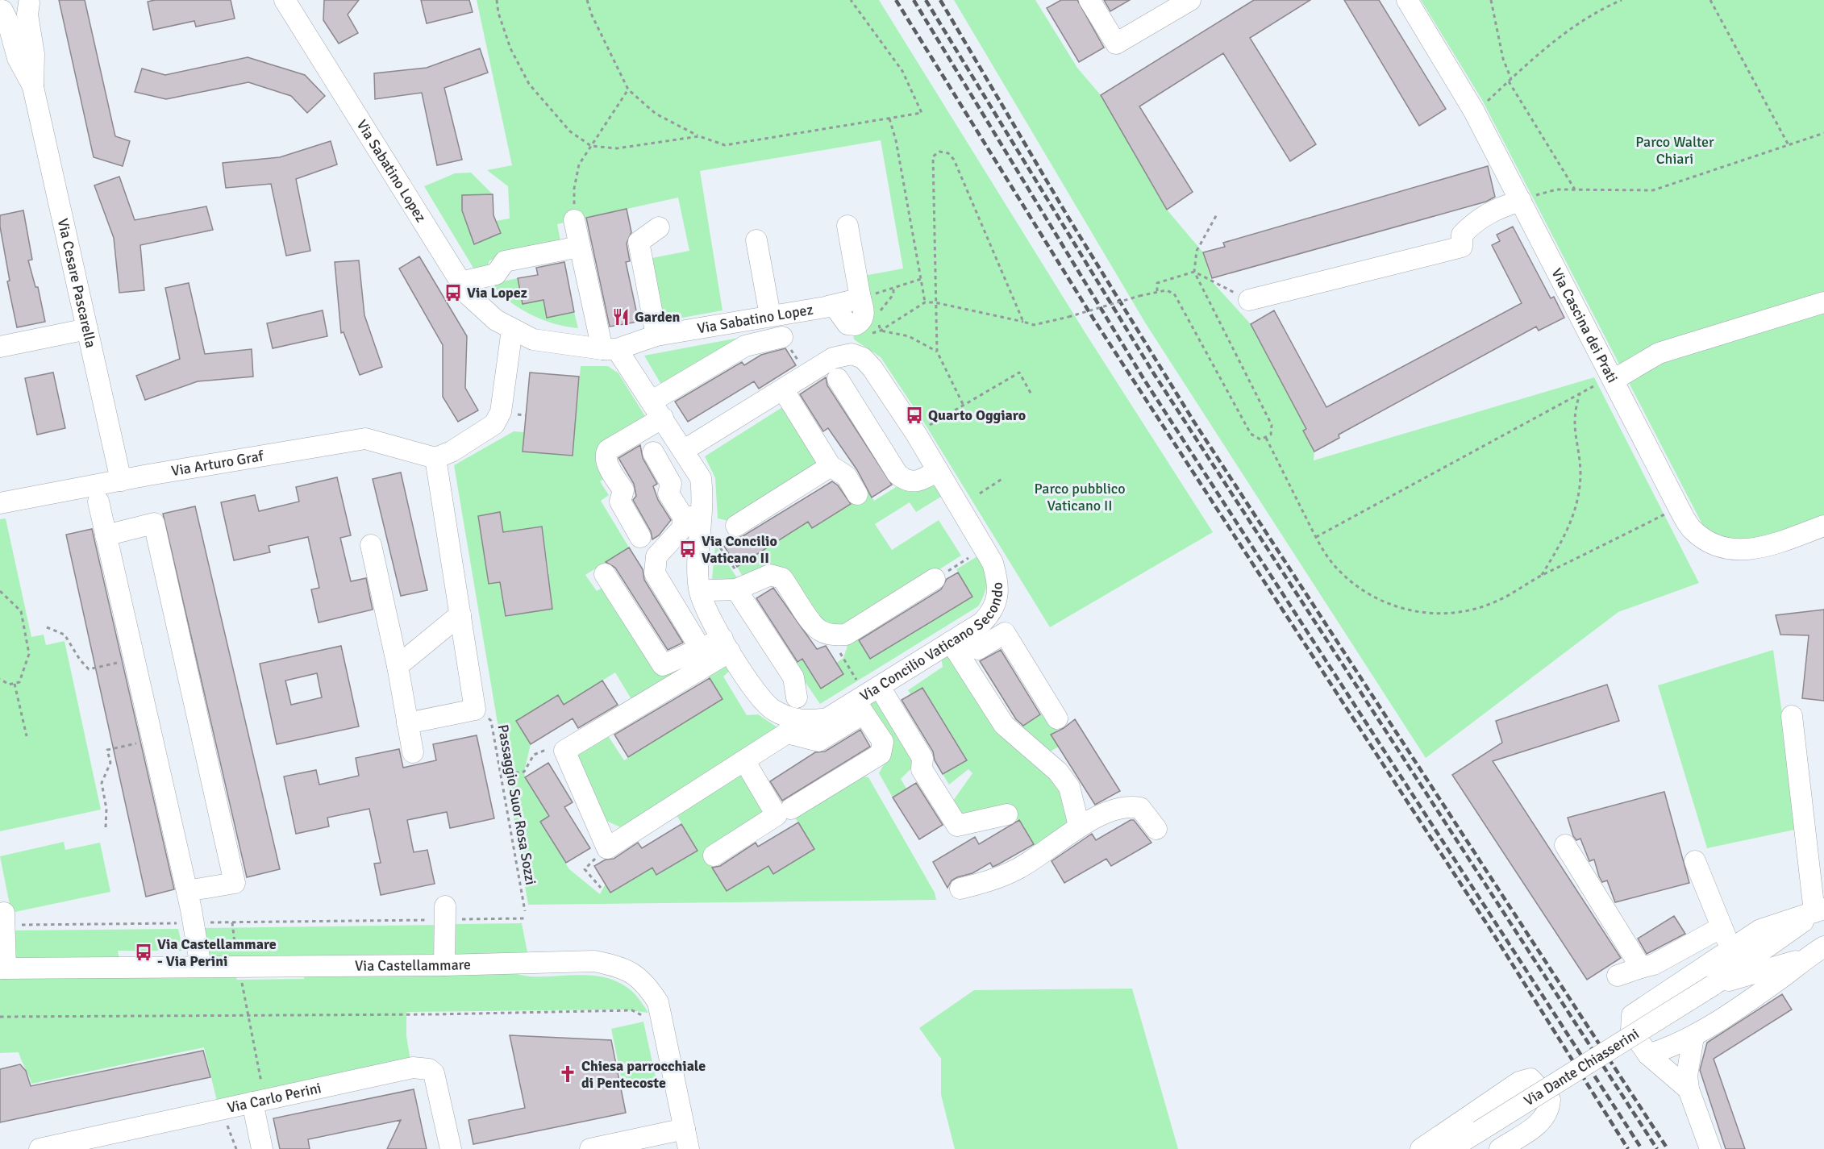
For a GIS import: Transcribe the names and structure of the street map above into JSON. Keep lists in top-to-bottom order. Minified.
{"streets":{"street":["Via Sabatino Lopez","Via Cesare Pascarella","Via Cascina dei Prati","Via Arturo Graf","Via Concilio Vaticano Secondo","Via Castellammare","Via Dante Chiasserini","Via Carlo Perini"],"path":["Passaggio Suor Rosa Sozzi"]},"crossings":[["Via Sabatino Lopez","Via Concilio Vaticano Secondo"],["Via Cesare Pascarella","Via Arturo Graf"]],"parks":["Parco Walter Chiari","Parco pubblico Vaticano II"],"places":{"bus stop":["Via Lopez","Quarto Oggiaro","Via Concilio Vaticano II","Via Castellammare - Via Perini"],"restaurant":["Garden"],"church":["Chiesa parrocchiale di Pentecoste"]}}
